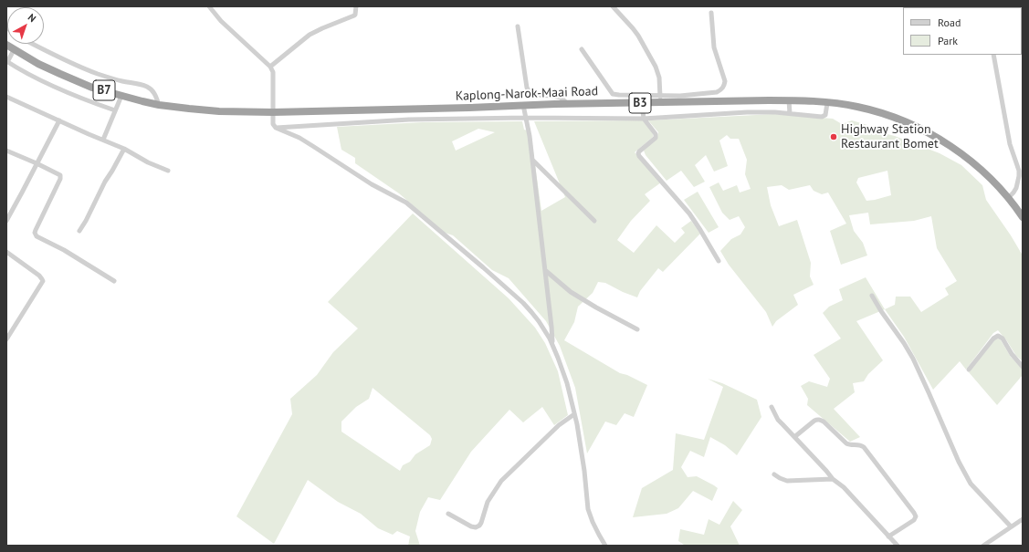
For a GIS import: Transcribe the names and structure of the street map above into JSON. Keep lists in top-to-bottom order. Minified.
{"streets":{"highway":["B7","Kaplong-Narok-Maai Road","B3"]},"places":["Highway Station Restaurant Bomet"],"legend":["Road","Park"],"north":"top right"}
